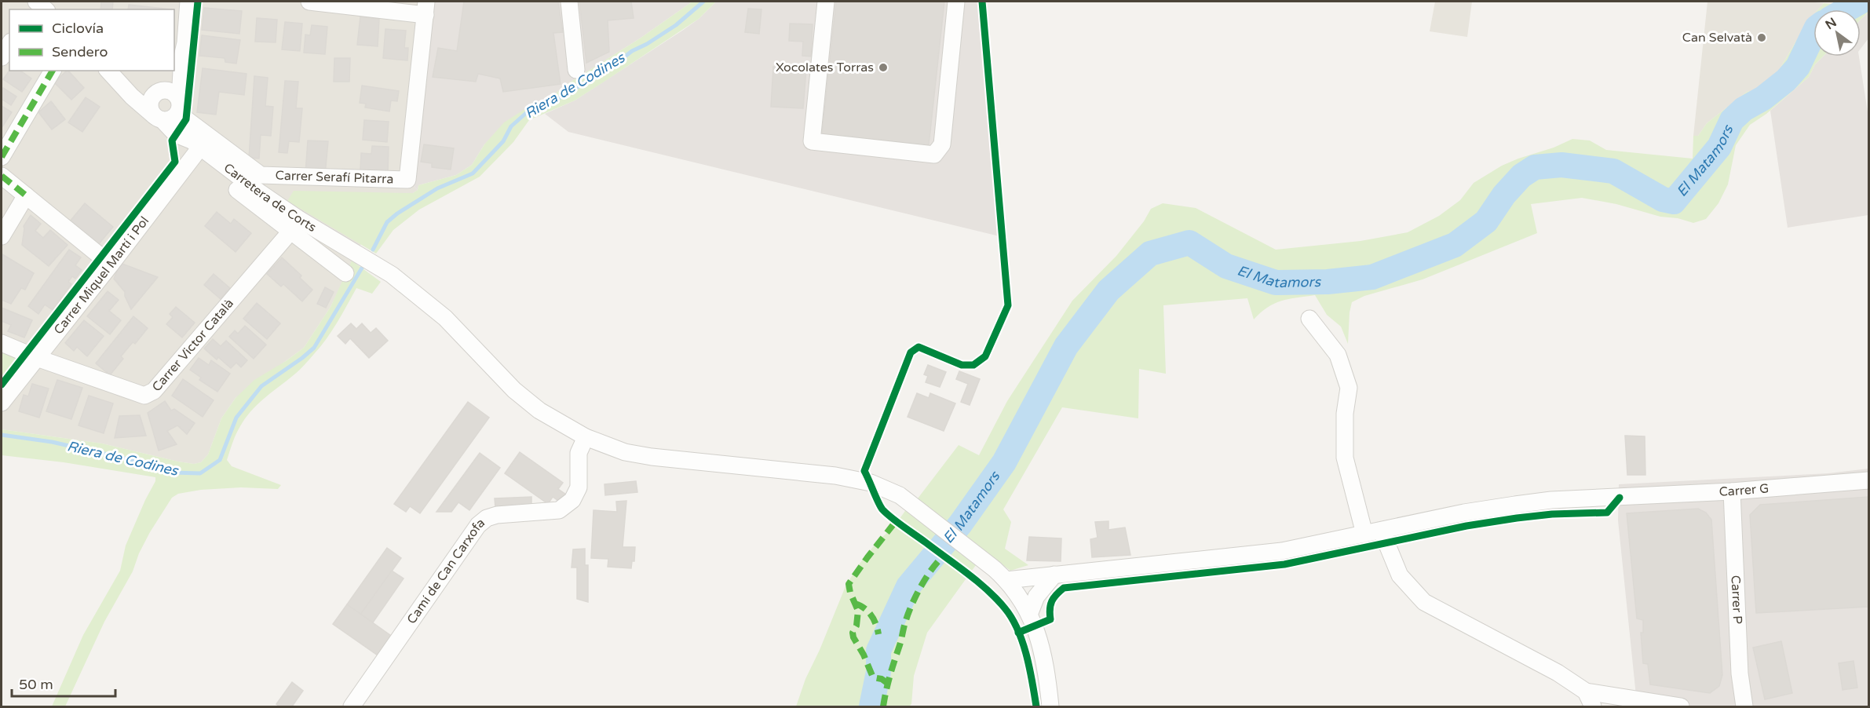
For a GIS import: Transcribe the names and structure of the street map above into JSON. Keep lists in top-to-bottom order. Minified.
{"streets":{"street":["Carrer Serafí Pitarra","Carretera de Corts","Carrer Miquel Martí i Pol","Carrer Victor Català","Carrer G","Camí de Can Carxofa","Carrer P"]},"crossings":[["Carrer Serafí Pitarra","Carretera de Corts"],["Carretera de Corts","Carrer Miquel Martí i Pol"],["Carretera de Corts","Carrer Victor Català"],["Carretera de Corts","Carrer G"],["Carretera de Corts","Camí de Can Carxofa"],["Carrer Miquel Martí i Pol","Carrer Victor Català"],["Carrer G","Carrer P"]],"water":["Riera de Codines","El Matamors"],"places":["Can Selvatà","Xocolates Torras"],"legend":["Ciclovía","Sendero"],"scale_bar":"50 m","north":"top left"}
